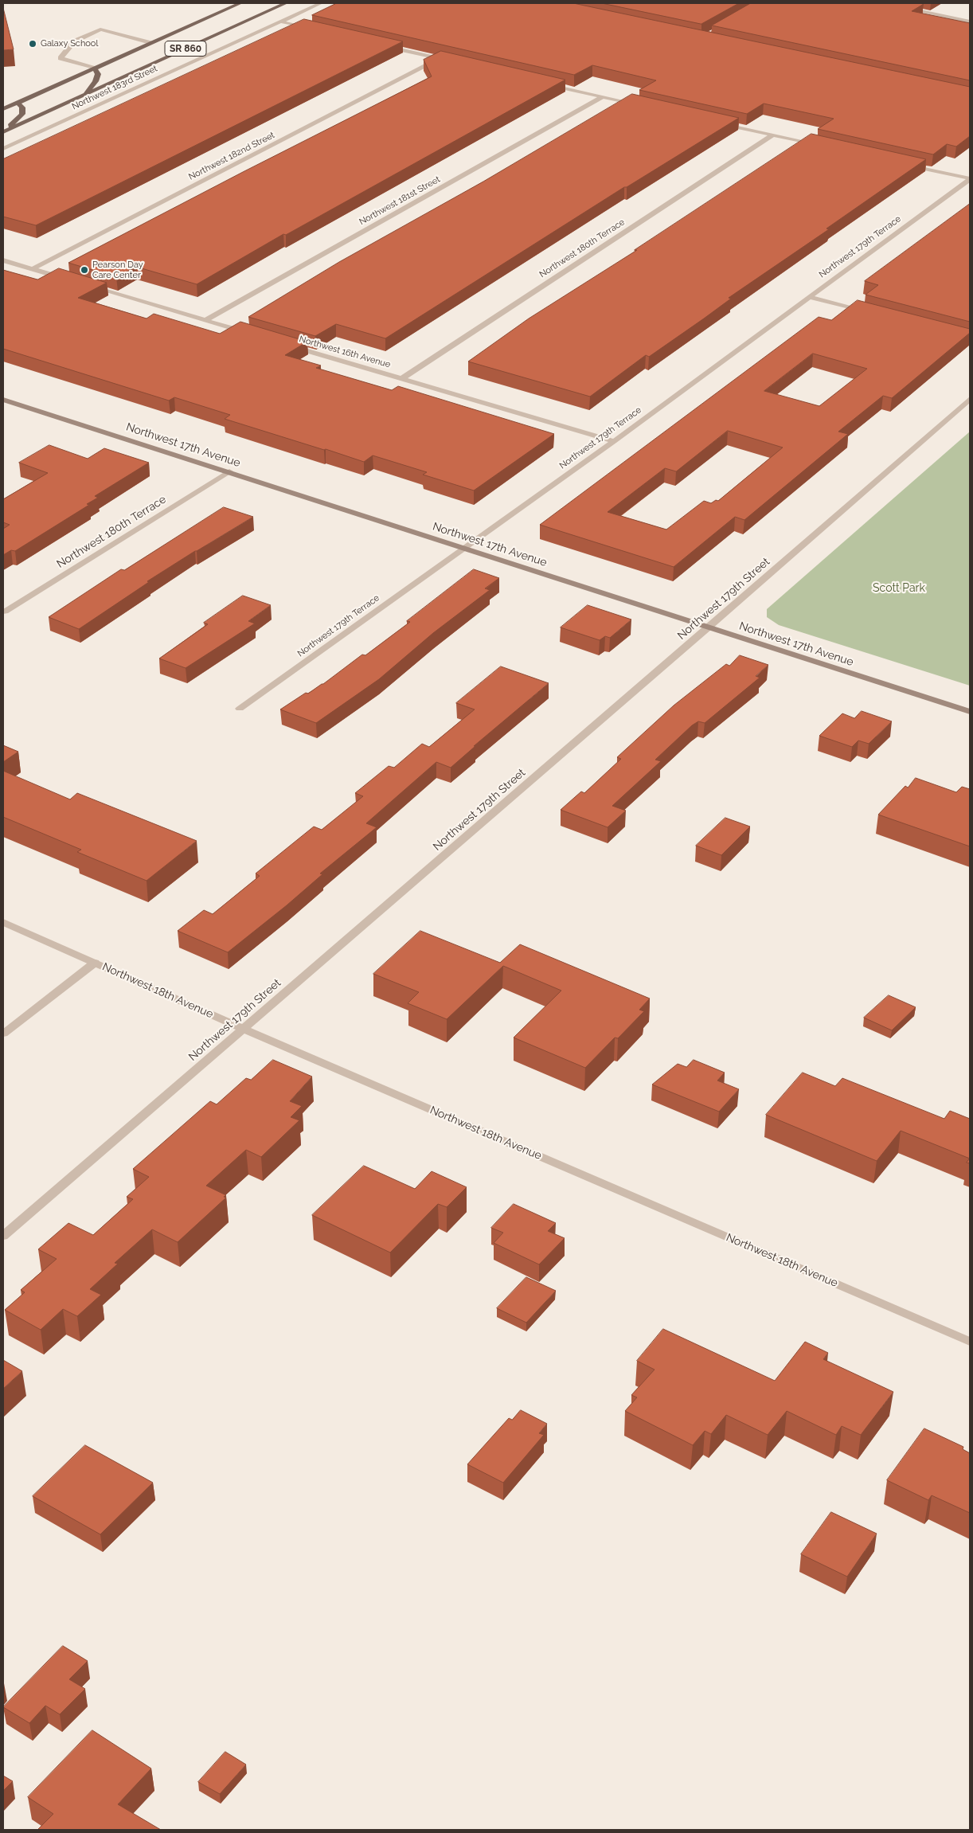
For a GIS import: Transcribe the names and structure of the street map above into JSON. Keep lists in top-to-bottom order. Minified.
{"streets":{"main road":["SR 860","Northwest 183rd Street"],"street":["Northwest 182nd Street","Northwest 181st Street","Northwest 179th Terrace","Northwest 180th Terrace","Northwest 16th Avenue","Northwest 17th Avenue","Northwest 179th Street","Northwest 18th Avenue"]},"crossings":[["Northwest 179th Terrace","Northwest 16th Avenue"],["Northwest 179th Terrace","Northwest 17th Avenue"],["Northwest 180th Terrace","Northwest 16th Avenue"],["Northwest 180th Terrace","Northwest 17th Avenue"],["Northwest 17th Avenue","Northwest 179th Street"],["Northwest 179th Street","Northwest 18th Avenue"]],"parks":["Scott Park"],"places":["Galaxy School","Pearson Day Care Center"]}
